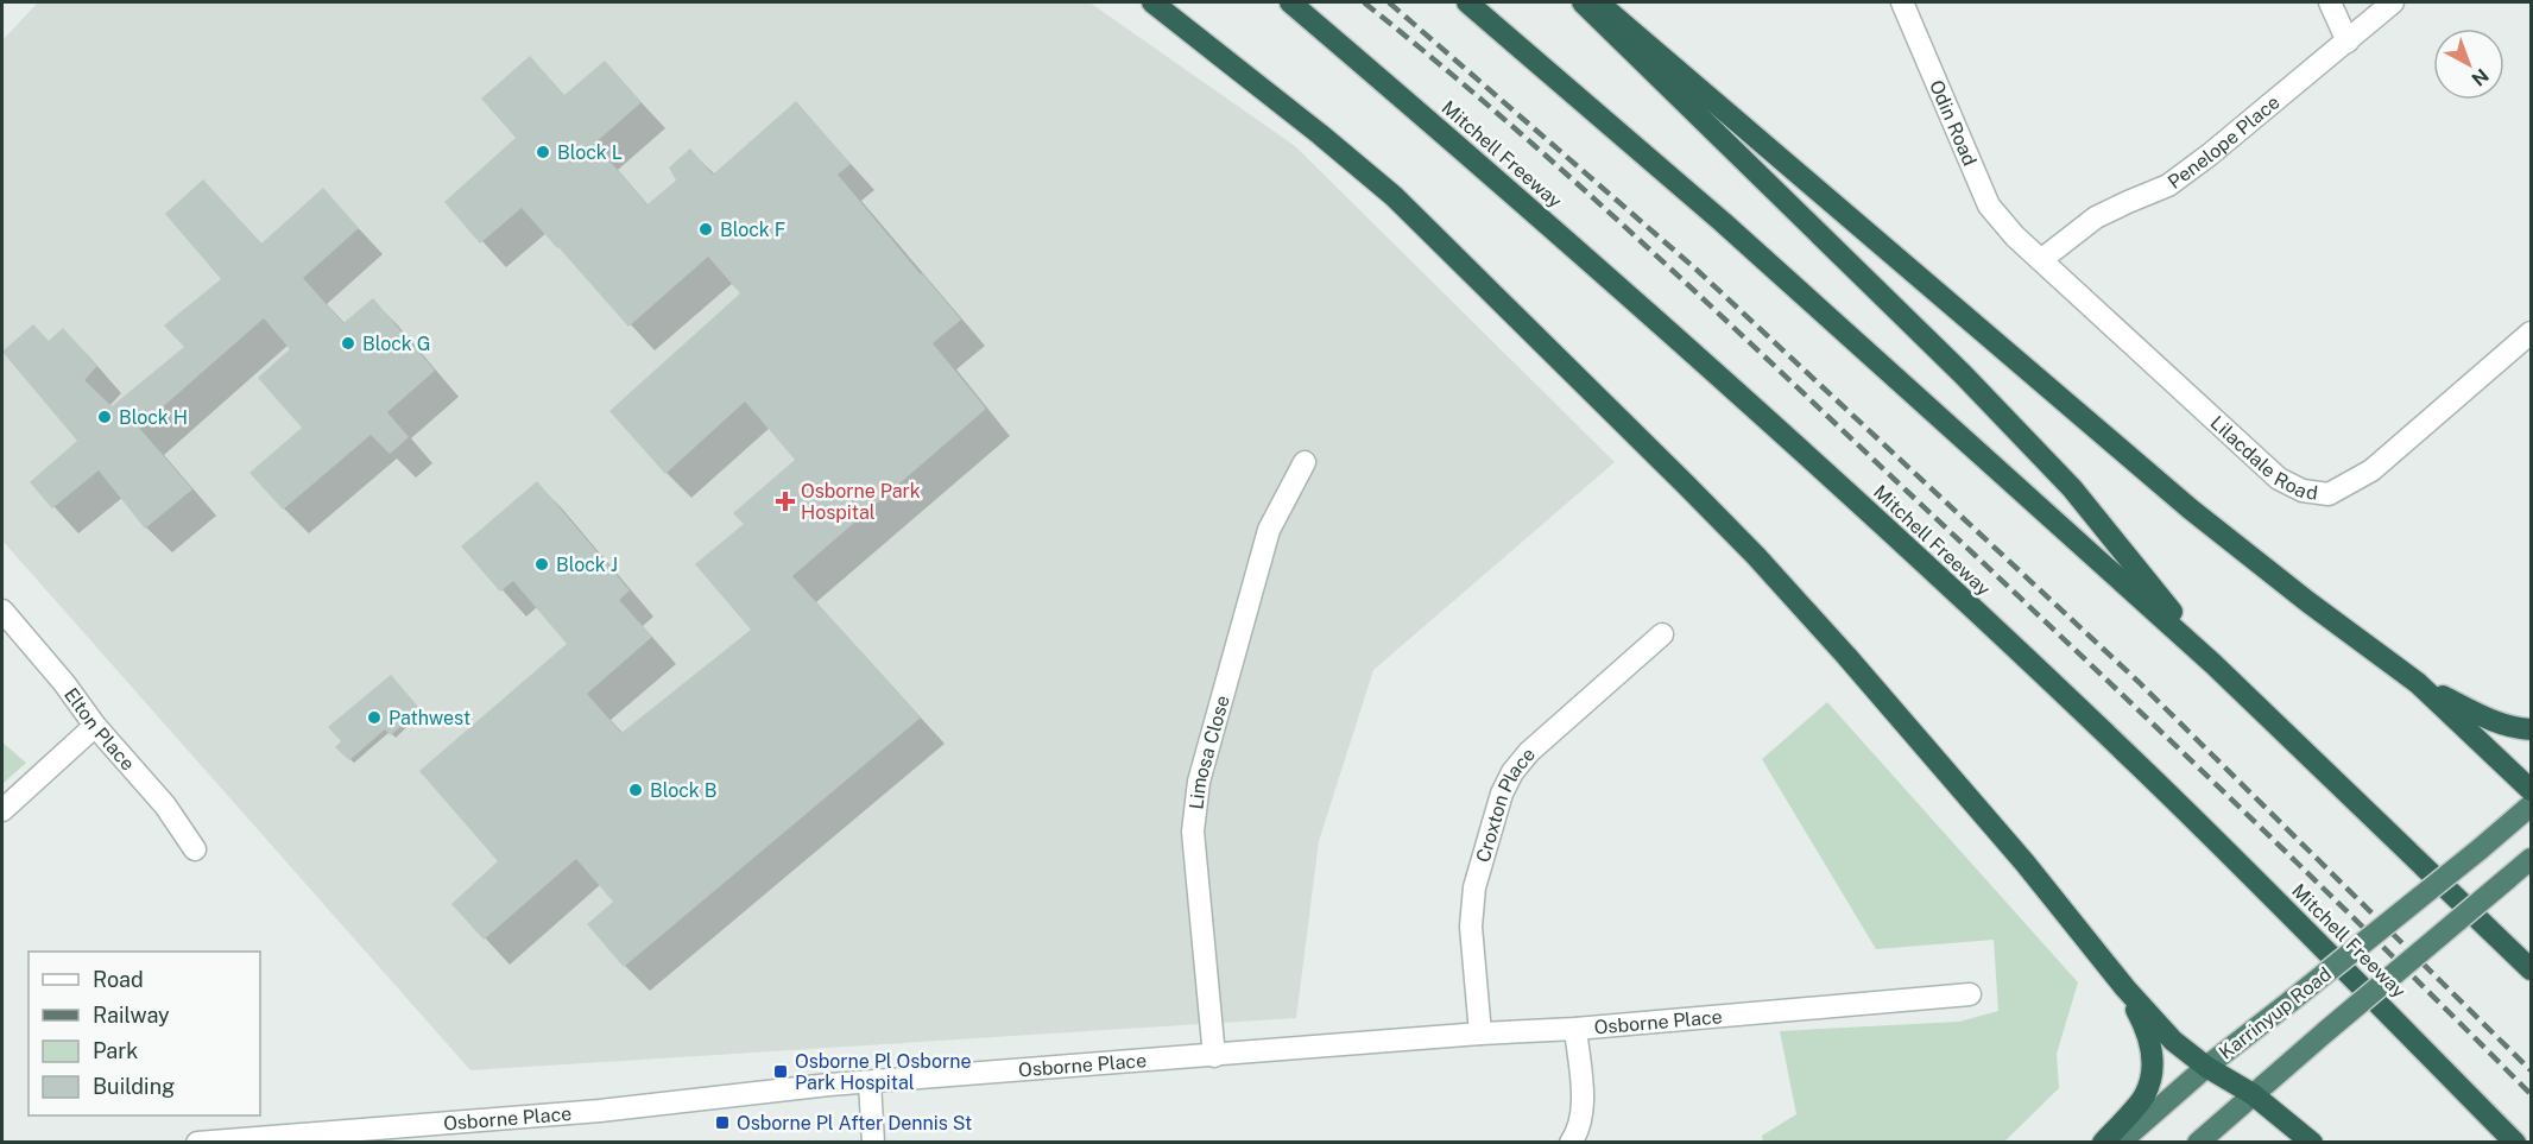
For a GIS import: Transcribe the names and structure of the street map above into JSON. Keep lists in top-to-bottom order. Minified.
{"streets":{"highway":["Mitchell Freeway","Karrinyup Road"],"street":["Odin Road","Penelope Place","Lilacdale Road","Elton Place","Limosa Close","Croxton Place","Osborne Place"]},"crossings":[["Odin Road","Lilacdale Road"],["Penelope Place","Lilacdale Road"],["Limosa Close","Osborne Place"],["Croxton Place","Osborne Place"]],"places":{"other":["Block L","Block F","Block G","Block H","Block J","Pathwest","Block B"],"health":["Osborne Park Hospital"],"transit":["Osborne Pl Osborne Park Hospital","Osborne Pl After Dennis St"]},"legend":["Road","Railway","Park","Building"],"north":"bottom right"}
